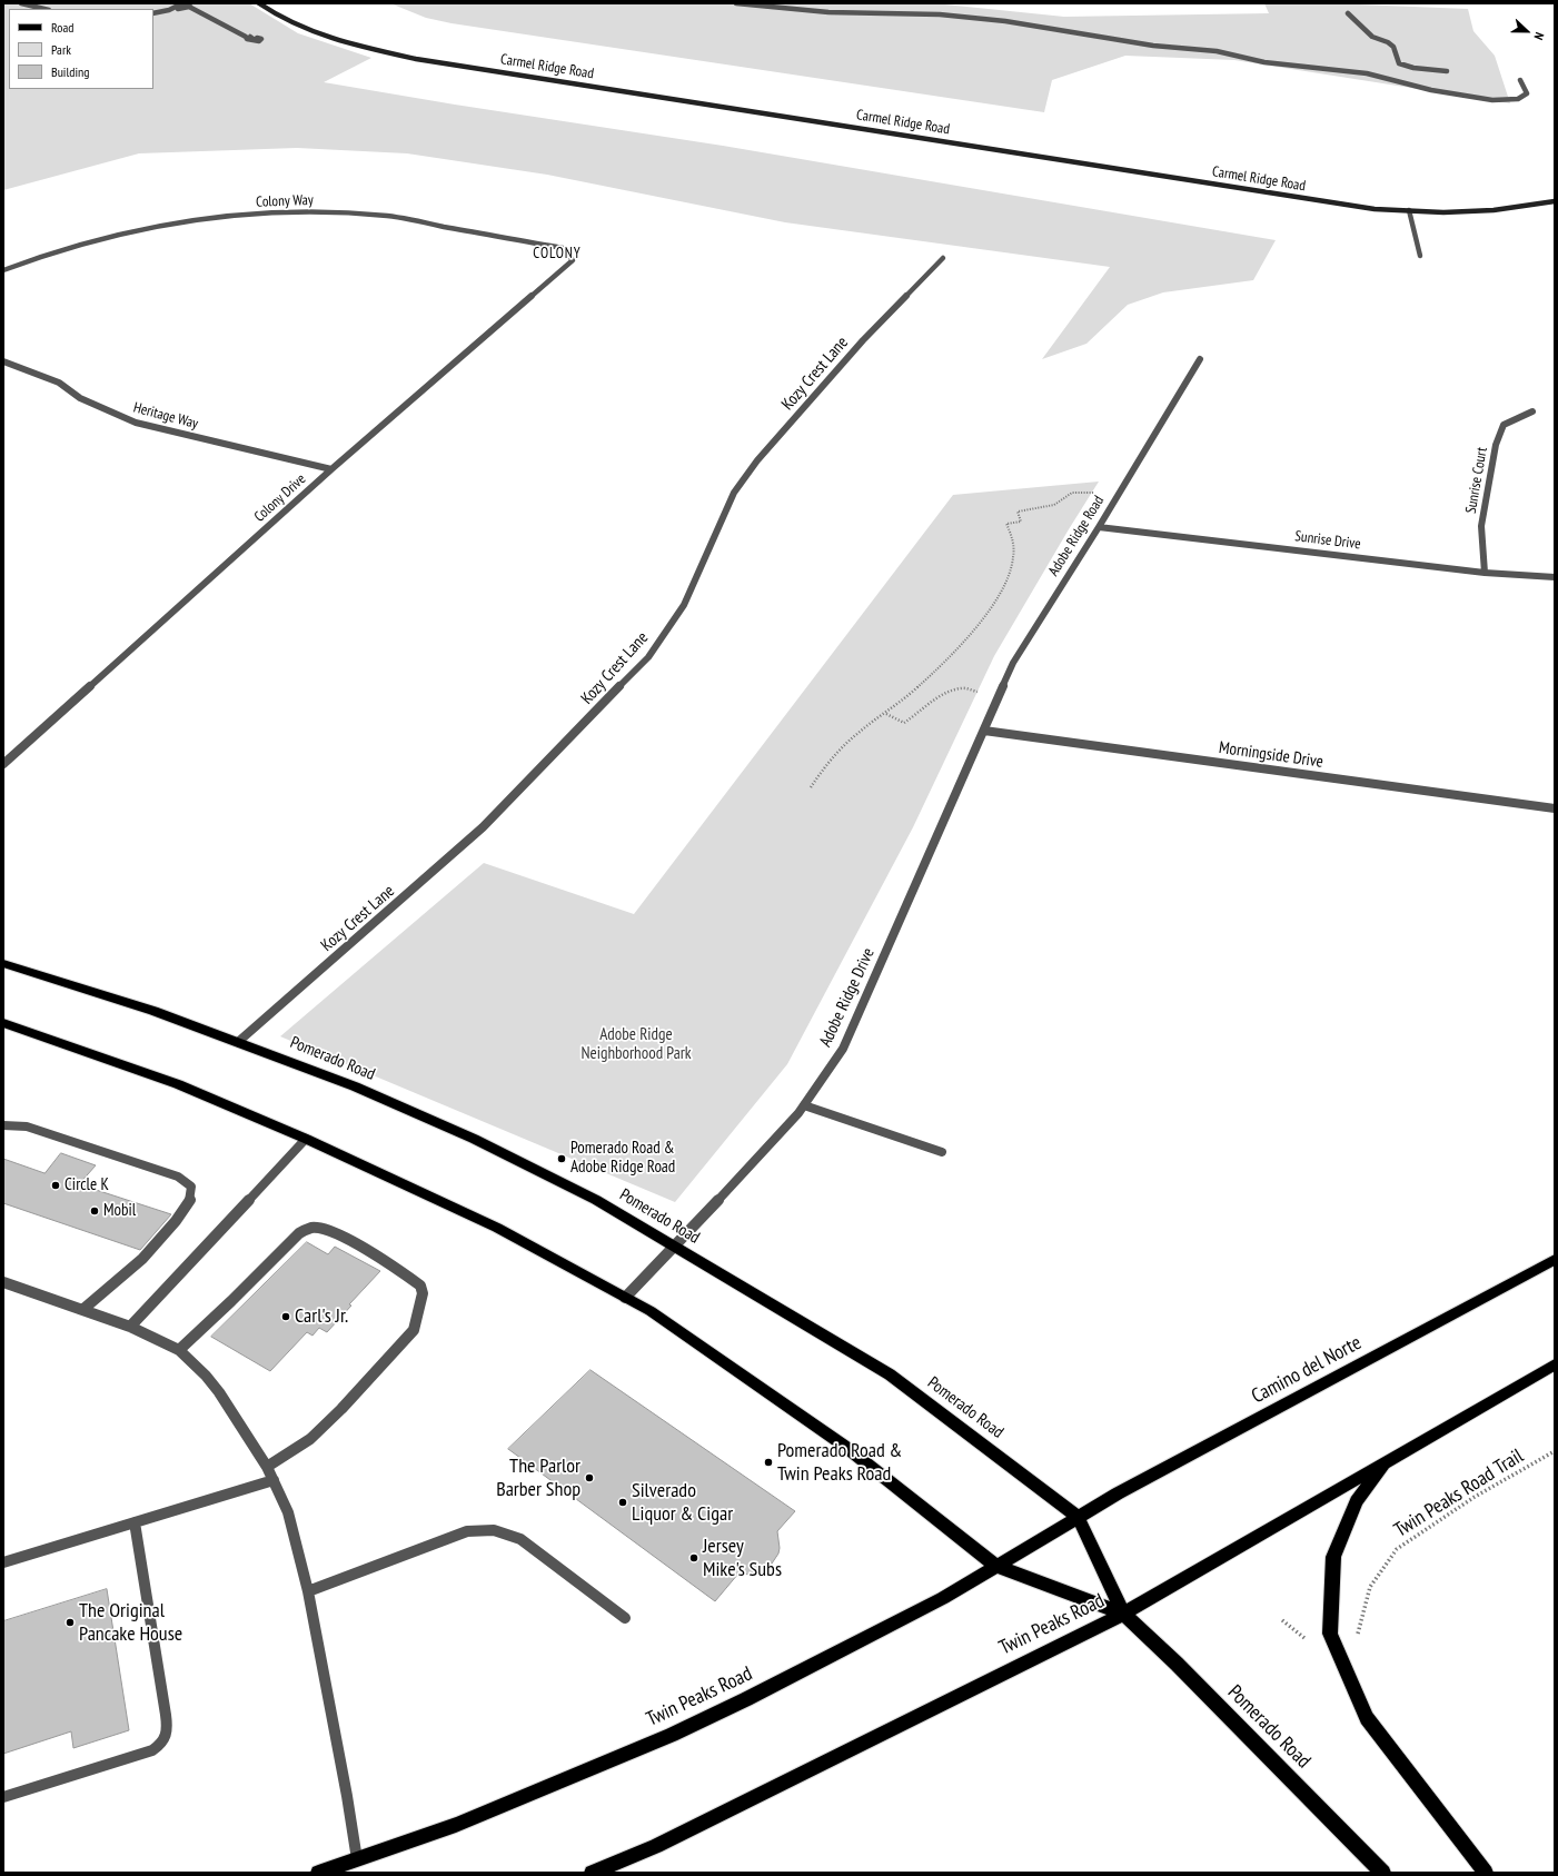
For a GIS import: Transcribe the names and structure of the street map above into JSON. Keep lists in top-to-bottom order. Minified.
{"streets":{"main road":["Pomerado Road","Camino del Norte","Twin Peaks Road"],"street":["Carmel Ridge Road","Colony Way","Kozy Crest Lane","Heritage Way","Sunrise Court","Colony Drive","Adobe Ridge Road","Sunrise Drive","Morningside Drive","Adobe Ridge Drive"],"path":["Twin Peaks Road Trail"]},"crossings":[["Colony Way","Colony Drive"],["Kozy Crest Lane","Pomerado Road"],["Heritage Way","Colony Drive"],["Sunrise Court","Sunrise Drive"],["Adobe Ridge Road","Sunrise Drive"],["Adobe Ridge Road","Morningside Drive"],["Adobe Ridge Road","Adobe Ridge Drive"],["Morningside Drive","Adobe Ridge Drive"],["Adobe Ridge Drive","Pomerado Road"],["Pomerado Road","Camino del Norte"],["Pomerado Road","Twin Peaks Road"],["Camino del Norte","Twin Peaks Road"]],"districts":["COLONY"],"parks":["Adobe Ridge Neighborhood Park"],"places":["Pomerado Road & Adobe Ridge Road","Circle K","Mobil","Carl's Jr.","Pomerado Road & Twin Peaks Road","The Parlor Barber Shop","Silverado Liquor & Cigar","Jersey Mike's Subs","The Original Pancake House"],"legend":["Road","Park","Building"],"north":"right"}
